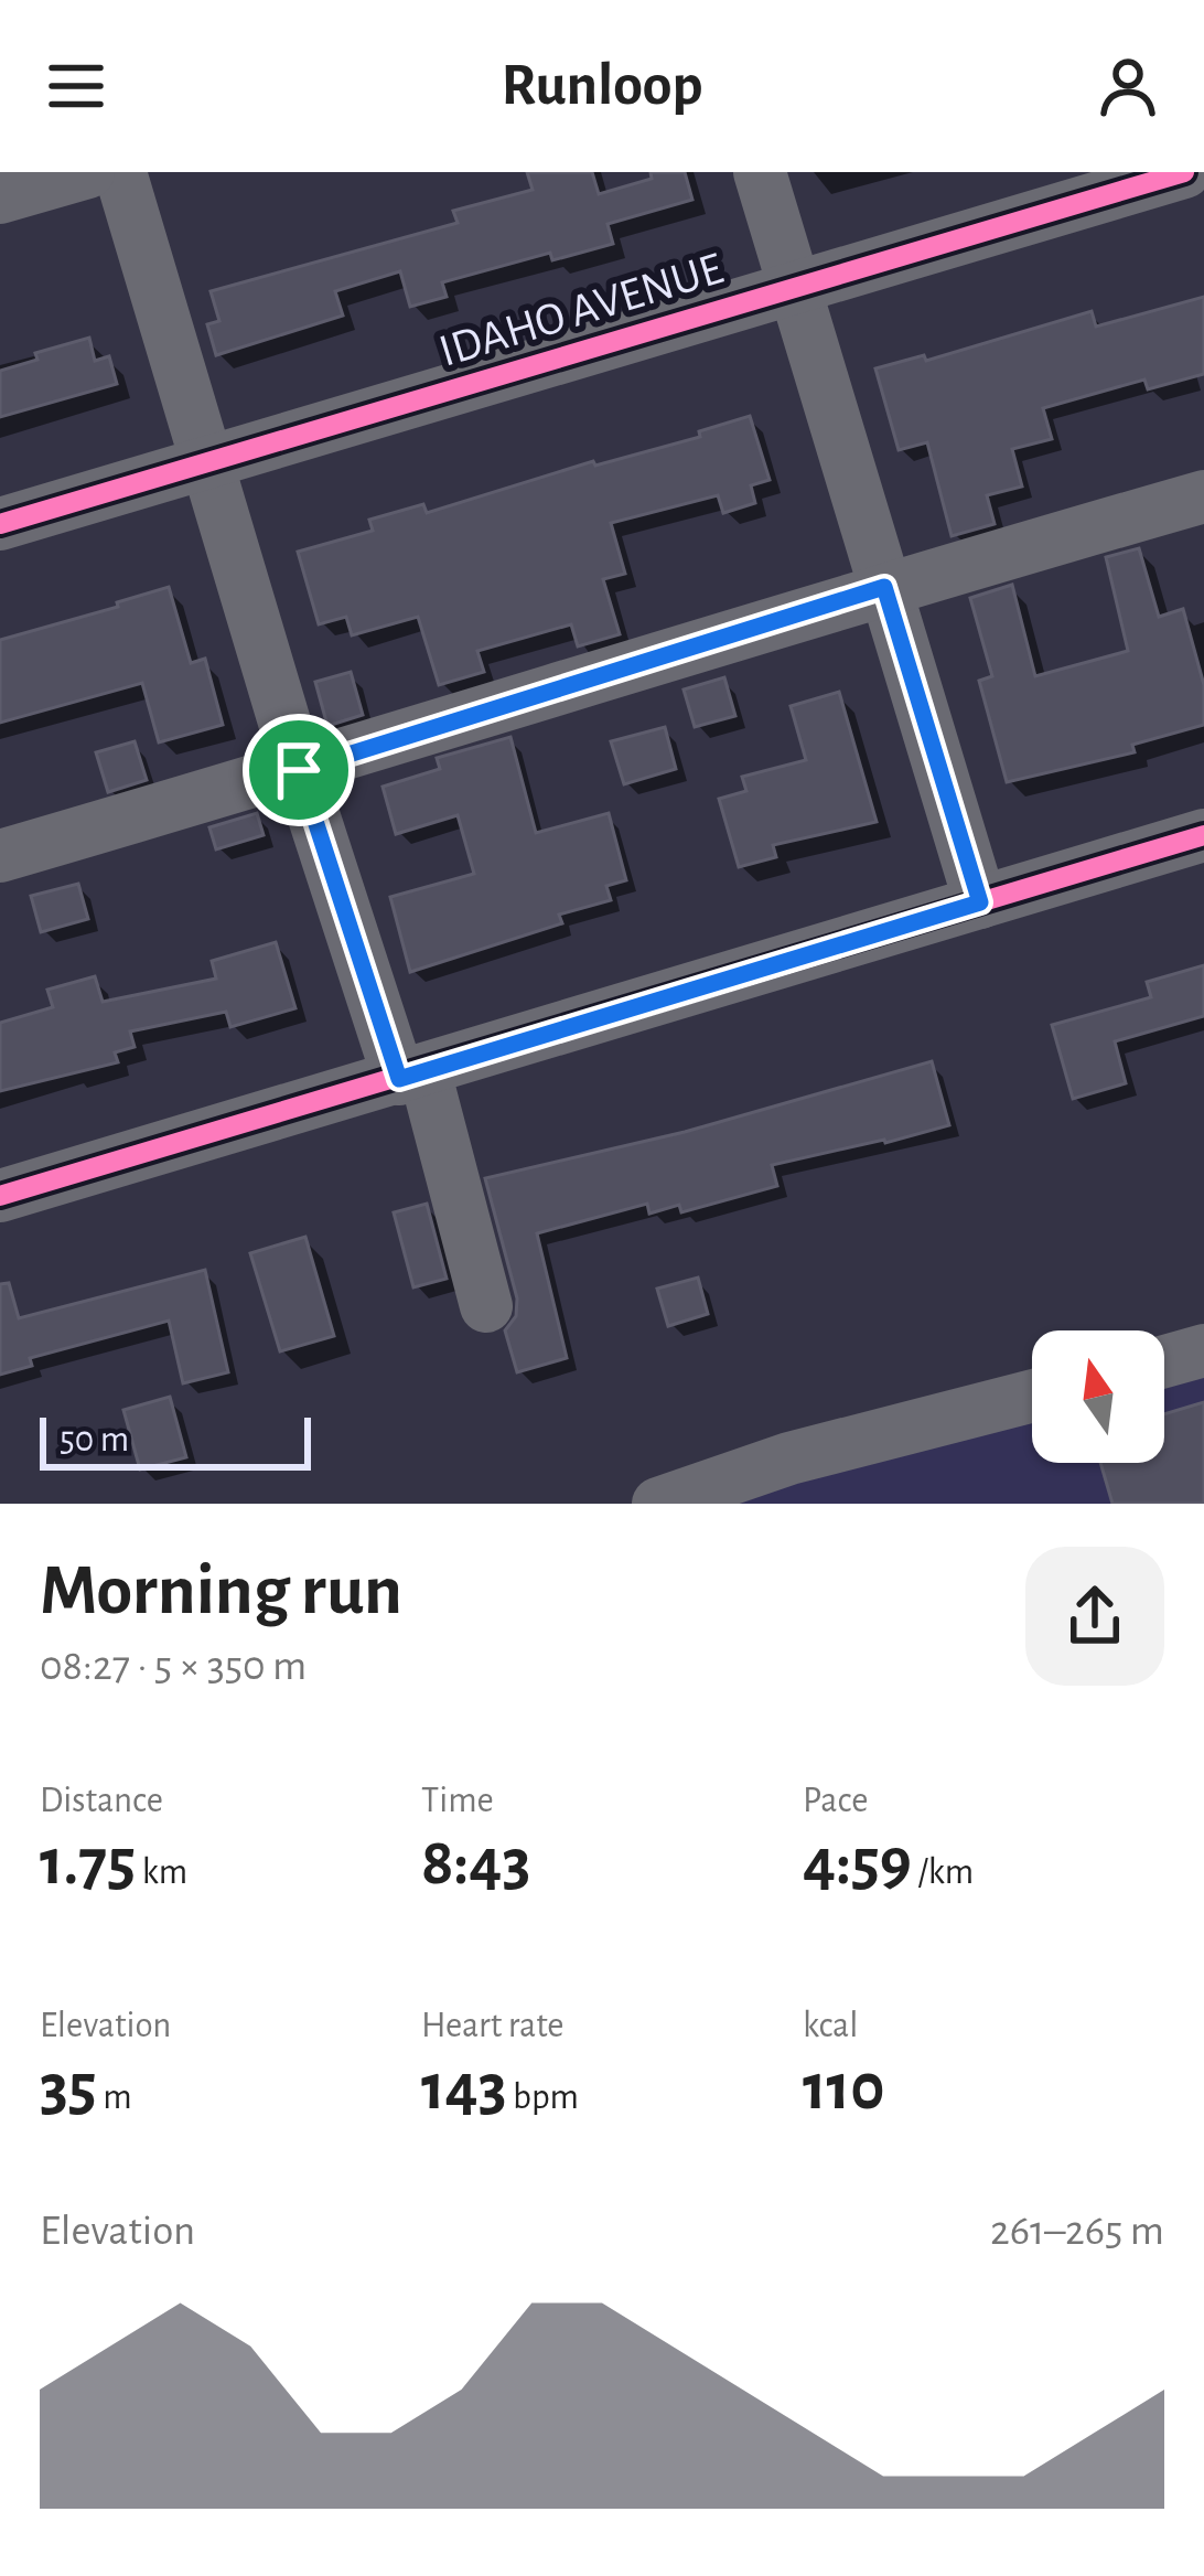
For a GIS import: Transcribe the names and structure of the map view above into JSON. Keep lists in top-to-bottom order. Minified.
{"streets":{"street":["IDAHO AVENUE"]},"scale_bar":"50 m","north":"top","page":{"header":"Runloop","scale":"50 m","heading":["Morning run","08:27 · 5 × 350 m"],"stats":[["Distance","1.75 km"],["Time","8:43"],["Pace","4:59 /km"],["Elevation","35 m"],["Heart rate","143 bpm"],["kcal","110"]],"chart":["Elevation","261–265 m"]}}
